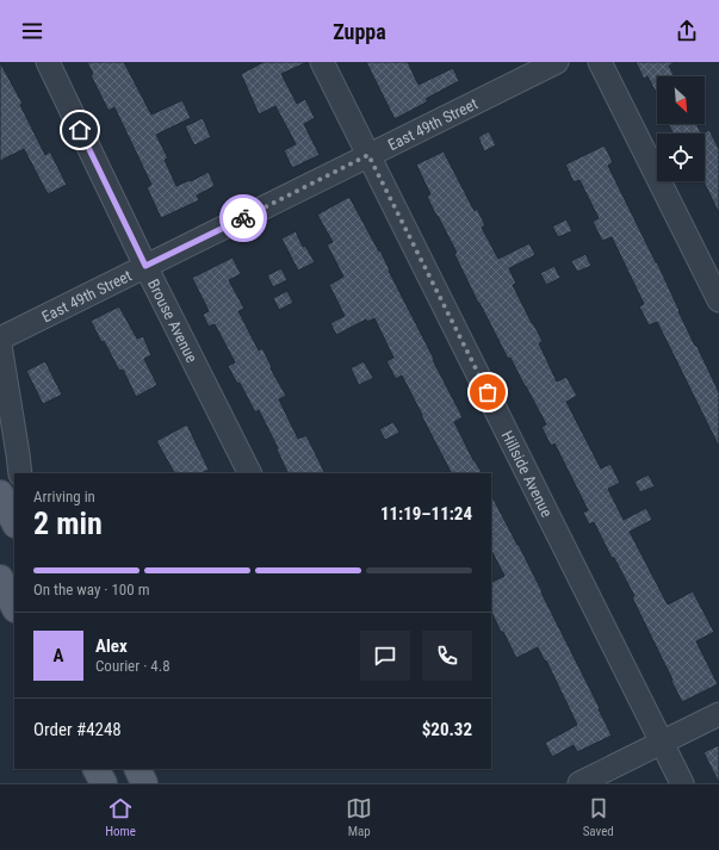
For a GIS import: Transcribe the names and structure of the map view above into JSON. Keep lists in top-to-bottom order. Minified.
{"streets":{"street":["East 49th Street","Brouse Avenue","Hillside Avenue"]},"crossings":[["East 49th Street","Brouse Avenue"],["East 49th Street","Hillside Avenue"]],"north":"bottom right","page":{"header":"Zuppa","heading":["2 min","Arriving in","11:19–11:24"],"panel":["Alex","Courier · 4.8","Order #4248","$20.32"],"bar":"On the way · 100 m","round":"A","tabs":["Home","Map","Saved"]}}
